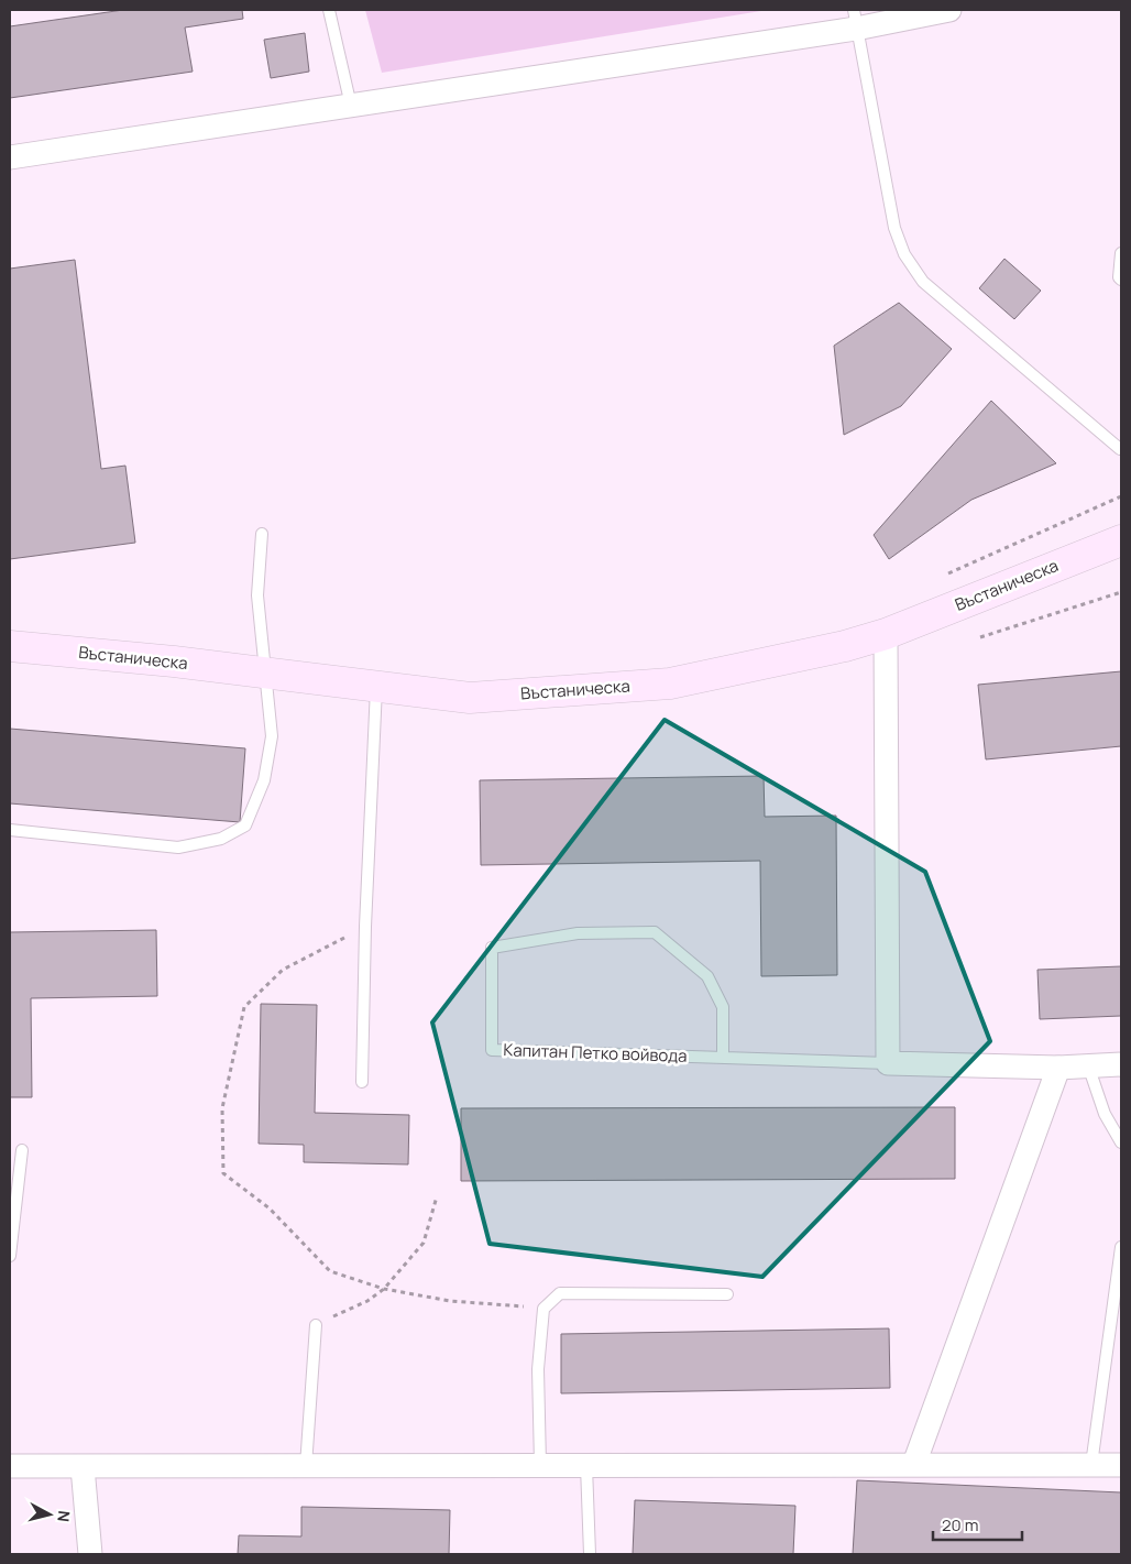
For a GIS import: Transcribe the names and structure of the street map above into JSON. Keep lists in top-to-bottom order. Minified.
{"streets":{"main road":["Въстаническа"],"street":["Капитан Петко войвода"]},"scale_bar":"20 m","north":"right"}
